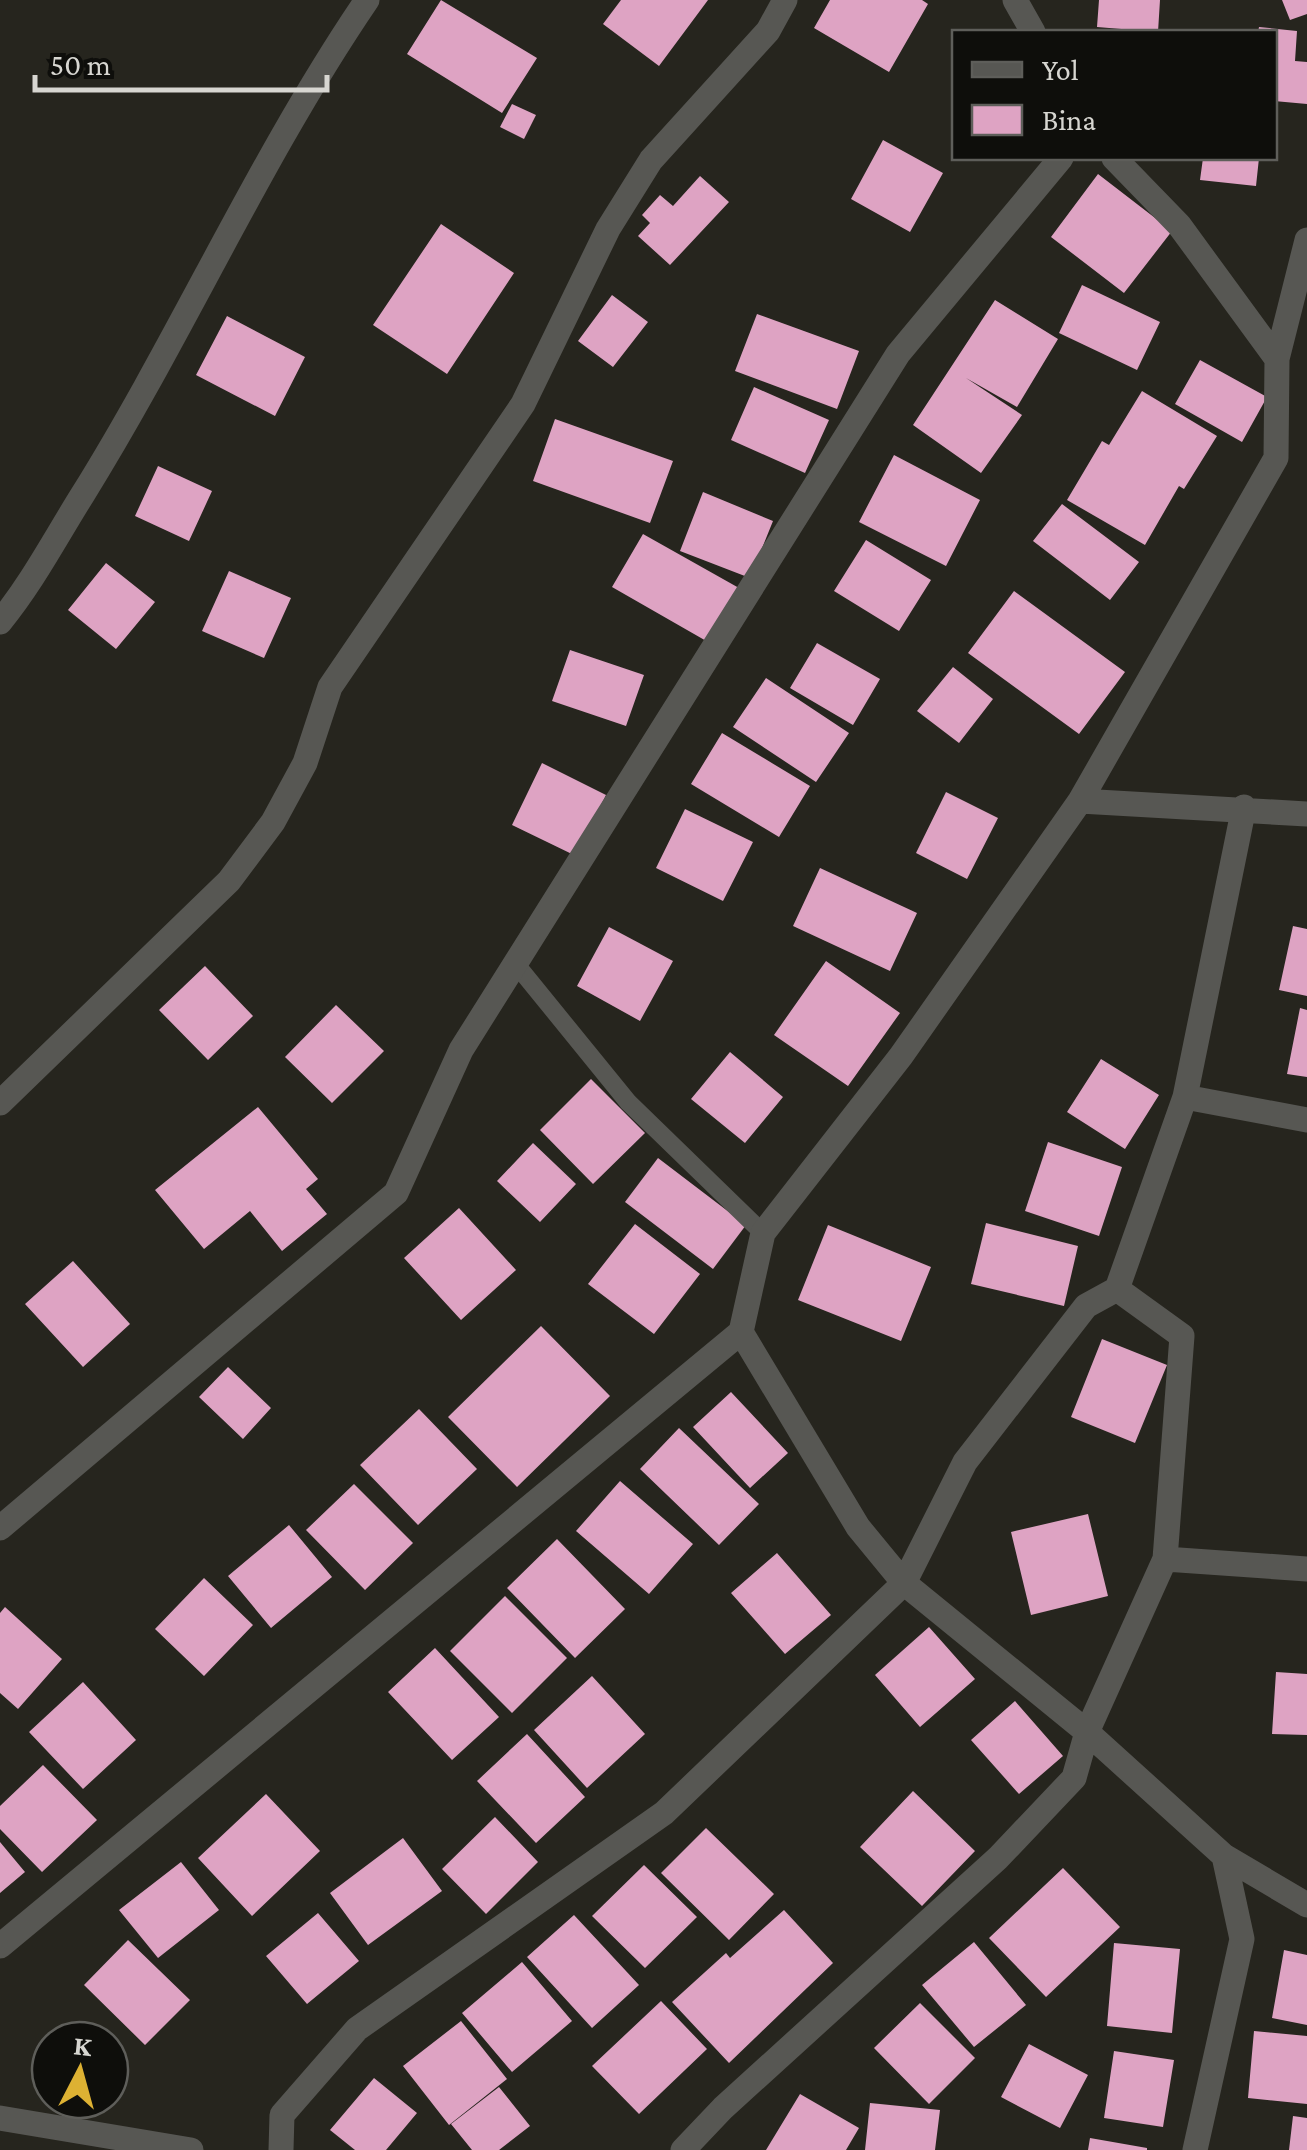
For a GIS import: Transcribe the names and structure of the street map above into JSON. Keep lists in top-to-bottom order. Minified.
{"legend":["Yol","Bina"],"scale_bar":"50 m","north":"top"}
